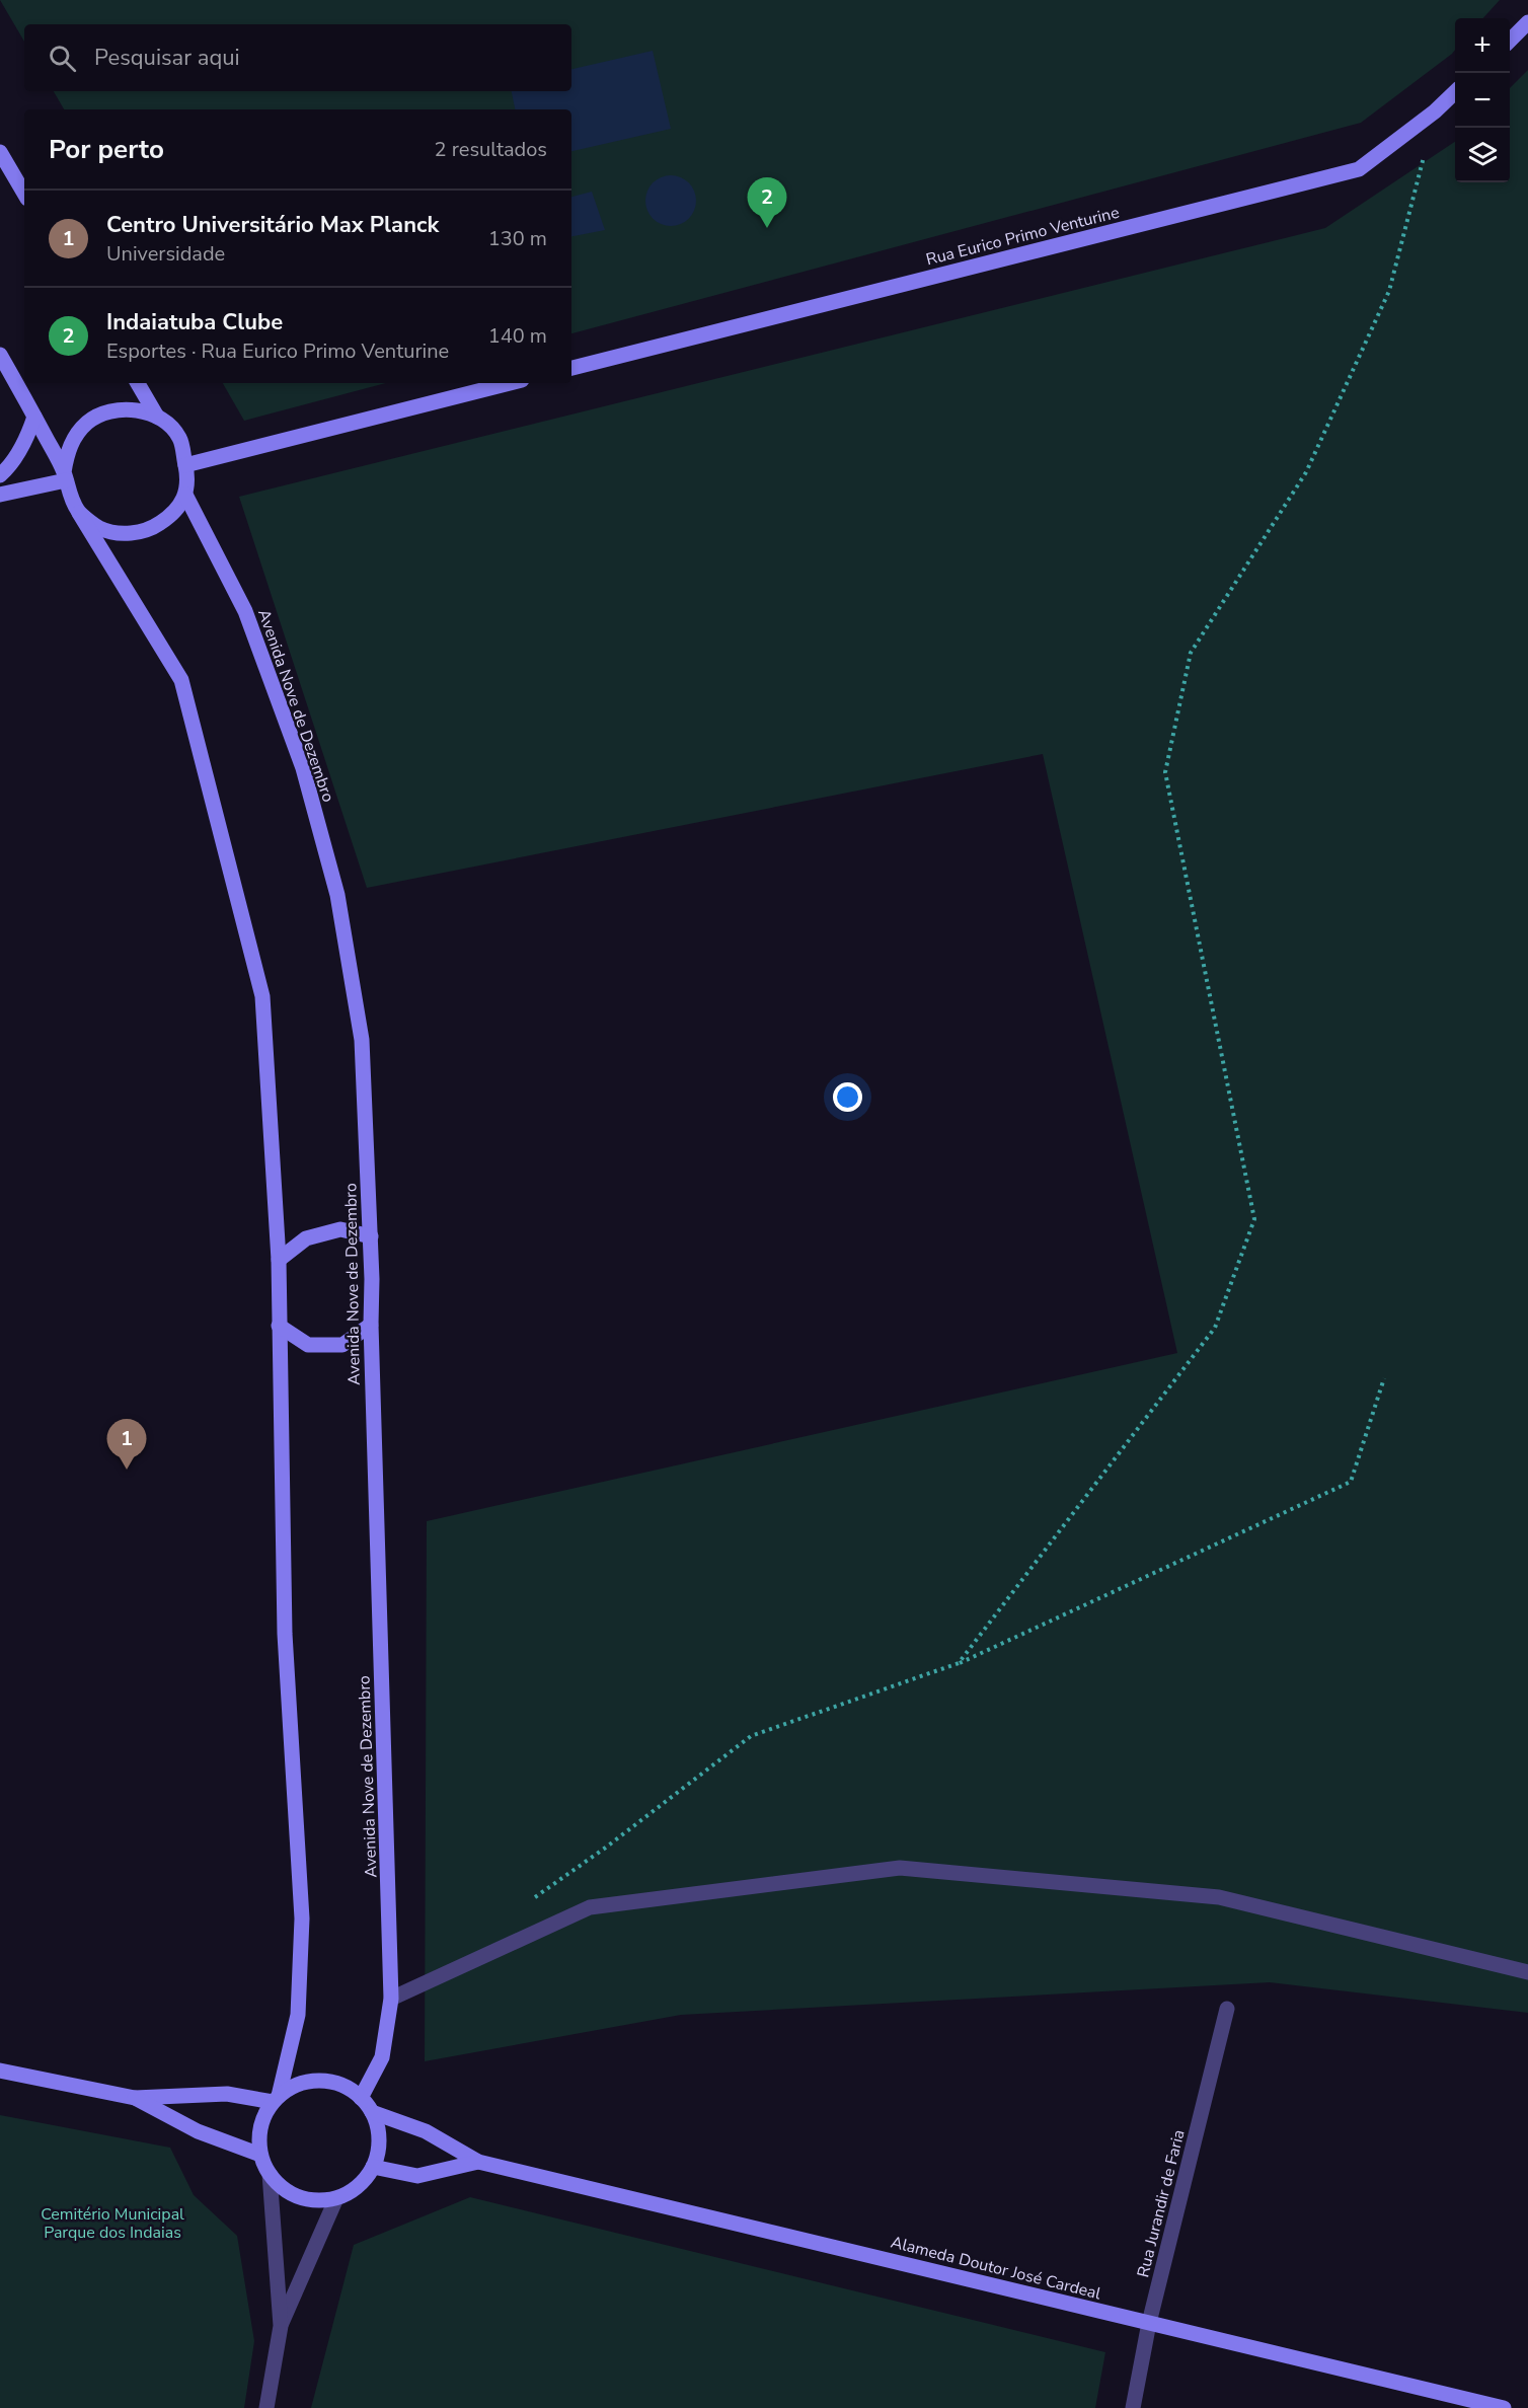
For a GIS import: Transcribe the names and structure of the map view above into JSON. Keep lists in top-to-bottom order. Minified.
{"streets":{"main road":["Rua Eurico Primo Venturine","Avenida Nove de Dezembro","Alameda Doutor José Cardeal"],"street":["Rua Jurandir de Faria"]},"crossings":[["Avenida Nove de Dezembro","Alameda Doutor José Cardeal"],["Rua Jurandir de Faria","Alameda Doutor José Cardeal"]],"parks":["Cemitério Municipal Parque dos Indaias"],"page":{"map_buttons":["+","−"],"search":"Pesquisar aqui","heading":["Por perto","2 resultados"],"pins":["2","1"],"list":[{"mark":"1","name":"Centro Universitário Max Planck","note":"Universidade","value":"130 m"},{"mark":"2","name":"Indaiatuba Clube","note":"Esportes · Rua Eurico Primo Venturine","value":"140 m"}]}}
